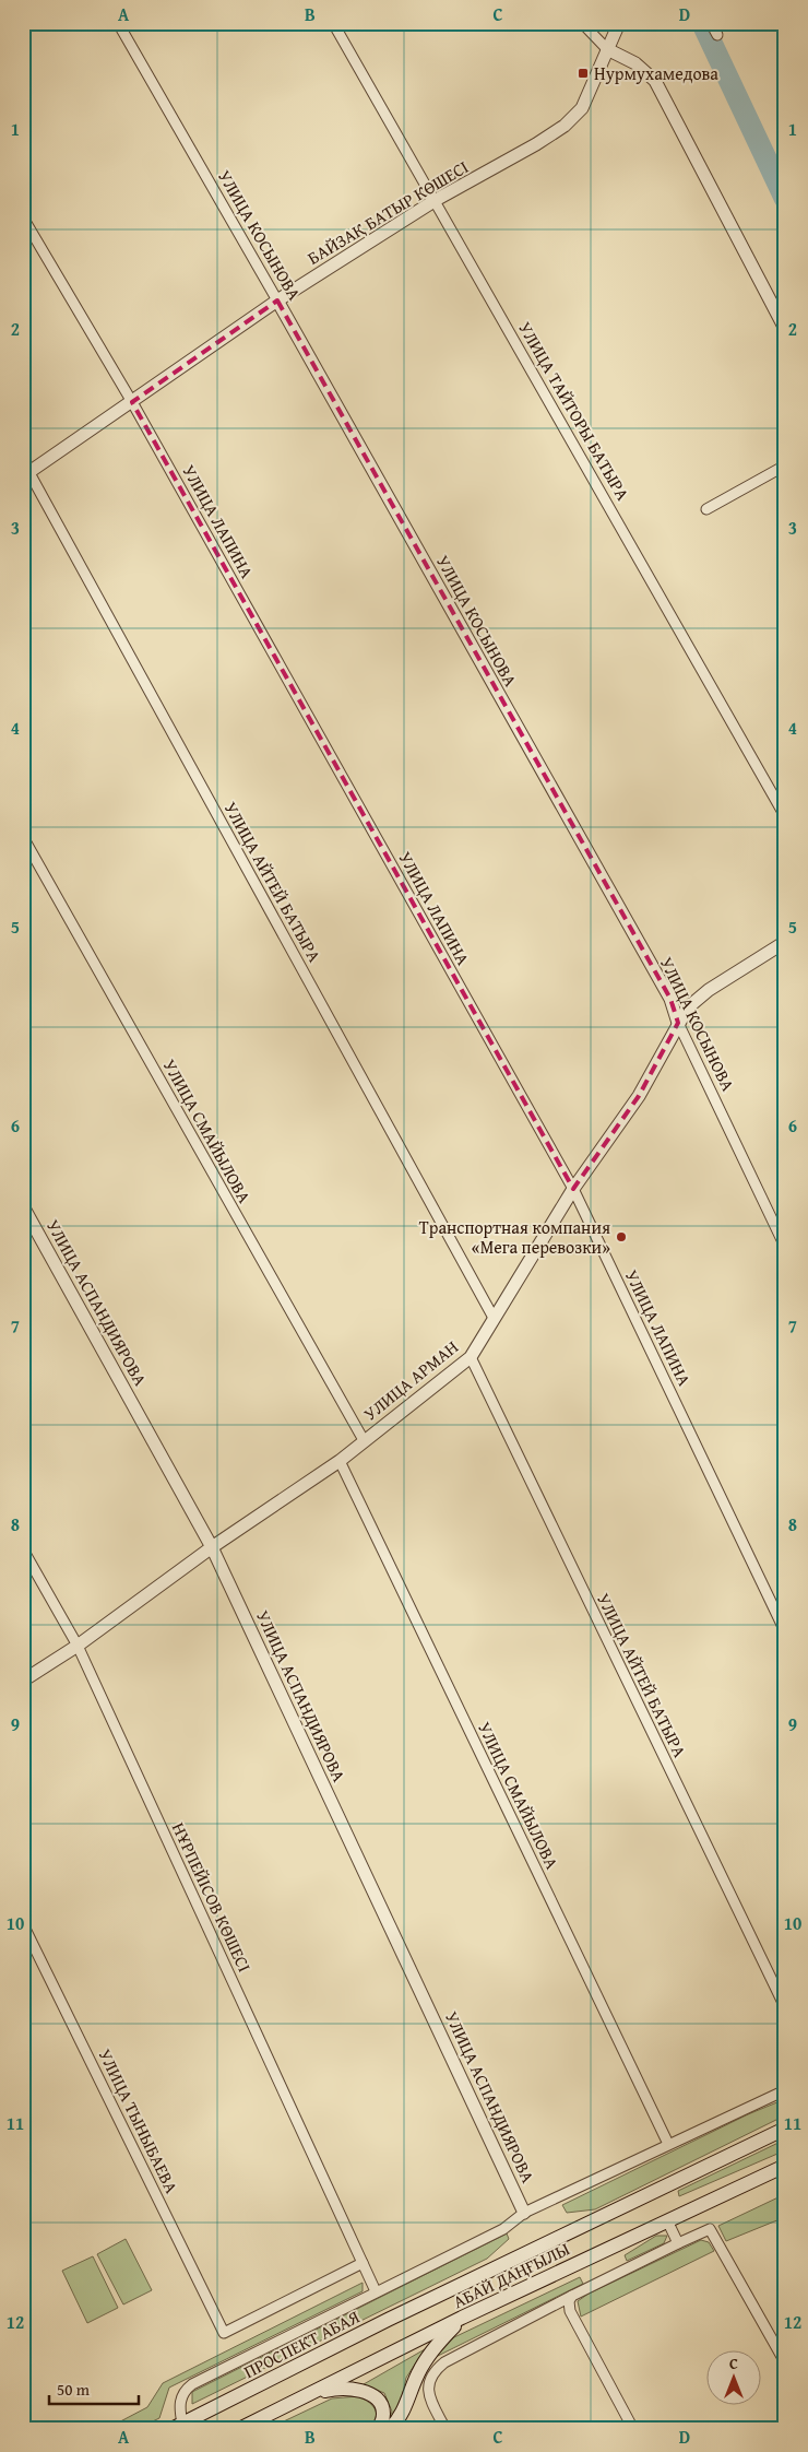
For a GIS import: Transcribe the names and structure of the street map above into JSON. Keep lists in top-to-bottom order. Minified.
{"streets":{"main road":["АБАЙ ДАҢҒЫЛЫ","ПРОСПЕКТ АБАЯ"],"street":["БАЙЗАҚ БАТЫР КӨШЕСІ","УЛИЦА КОСЫНОВА","УЛИЦА ТАЙТОРЫ БАТЫРА","УЛИЦА ЛАПИНА","УЛИЦА АЙТЕЙ БАТЫРА","УЛИЦА СМАЙЫЛОВА","УЛИЦА АСПАНДИЯРОВА","УЛИЦА АРМАН","НҰРПЕЙІСОВ КӨШЕСІ","УЛИЦА ТЫНЫБАЕВА"]},"crossings":[["БАЙЗАҚ БАТЫР КӨШЕСІ","УЛИЦА КОСЫНОВА"],["БАЙЗАҚ БАТЫР КӨШЕСІ","УЛИЦА ТАЙТОРЫ БАТЫРА"],["БАЙЗАҚ БАТЫР КӨШЕСІ","УЛИЦА ЛАПИНА"],["БАЙЗАҚ БАТЫР КӨШЕСІ","УЛИЦА АЙТЕЙ БАТЫРА"],["УЛИЦА КОСЫНОВА","УЛИЦА АРМАН"],["УЛИЦА ЛАПИНА","УЛИЦА АРМАН"],["УЛИЦА АЙТЕЙ БАТЫРА","УЛИЦА АРМАН"],["УЛИЦА СМАЙЫЛОВА","УЛИЦА АРМАН"],["УЛИЦА АСПАНДИЯРОВА","УЛИЦА АРМАН"],["УЛИЦА АРМАН","НҰРПЕЙІСОВ КӨШЕСІ"],["НҰРПЕЙІСОВ КӨШЕСІ","УЛИЦА ТЫНЫБАЕВА"],["АБАЙ ДАҢҒЫЛЫ","ПРОСПЕКТ АБАЯ"]],"places":{"transit":["Нурмухамедова"],"other":["Транспортная компания «Мега перевозки»"]},"scale_bar":"50 m","north":"top","grid":{"columns":["A","B","C","D"],"rows":["1","2","3","4","5","6","7","8","9","10","11","12"]}}
